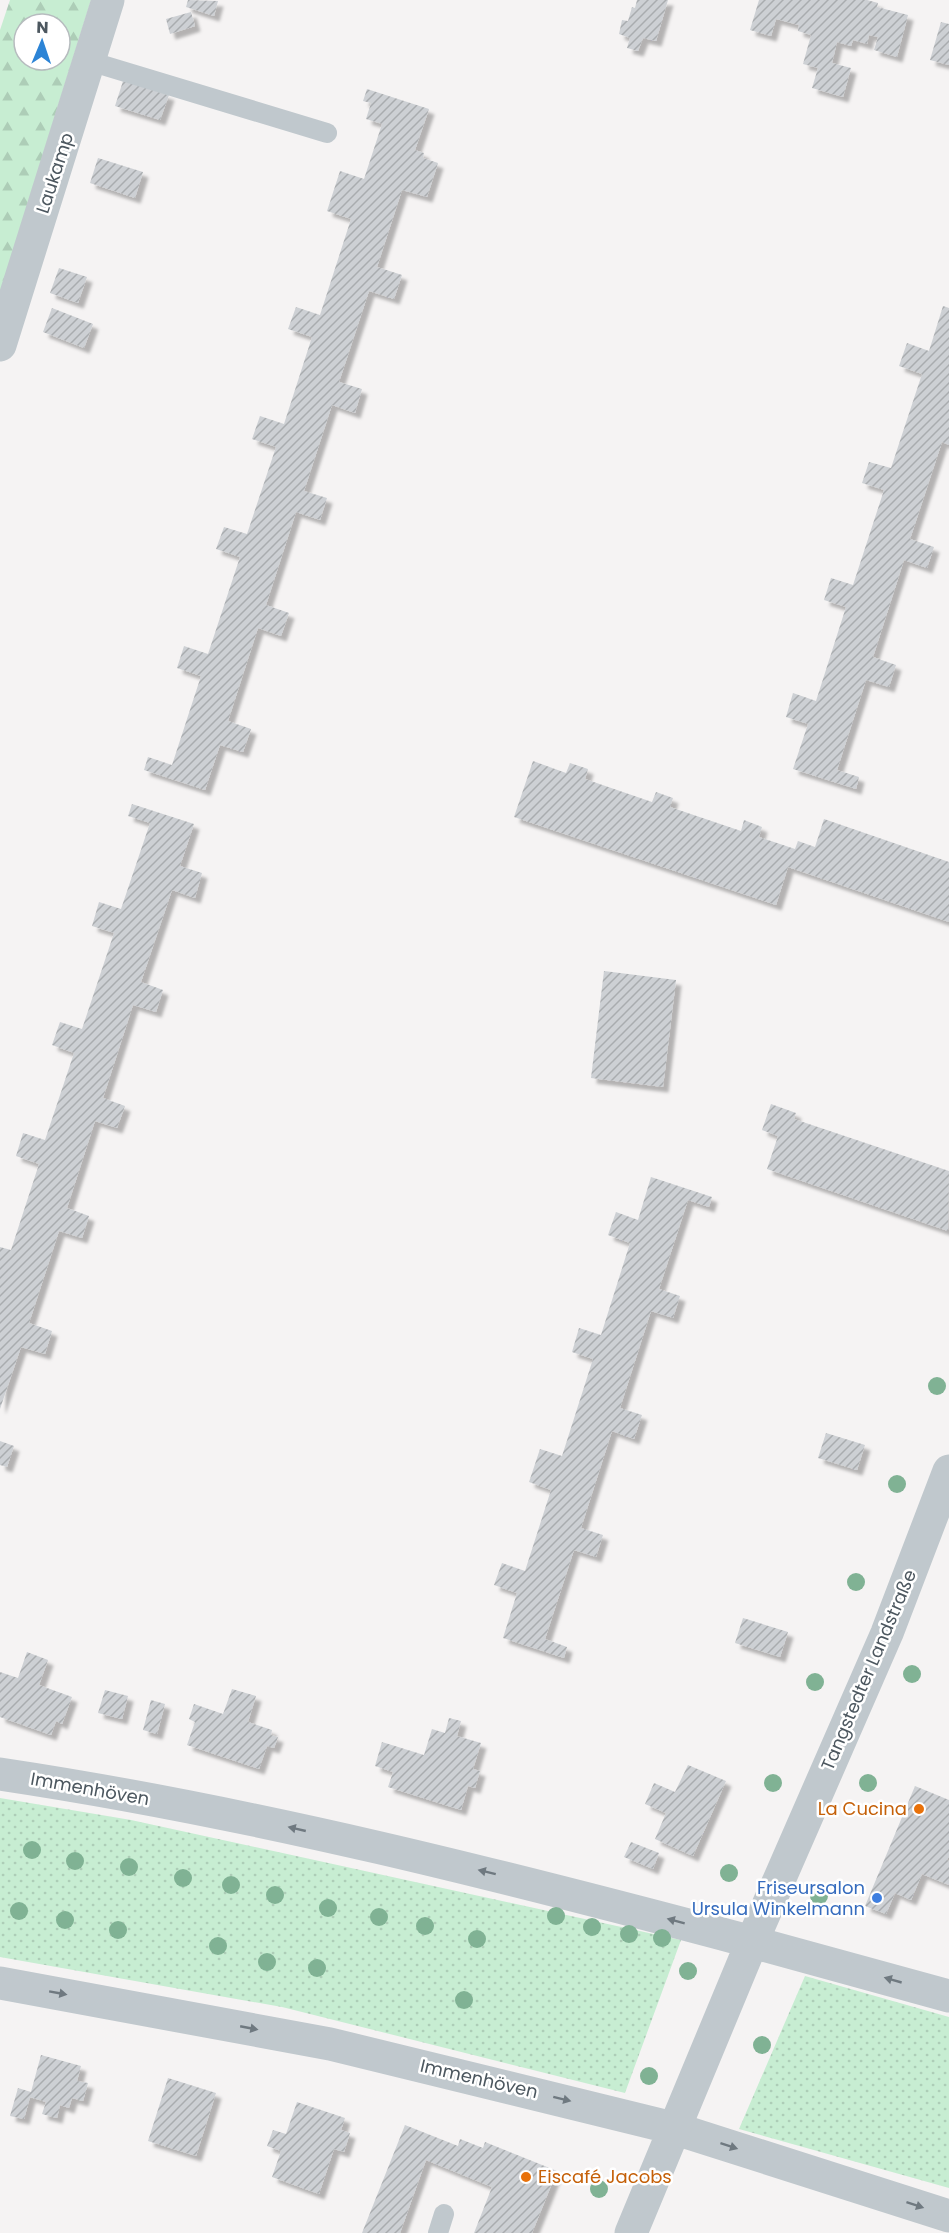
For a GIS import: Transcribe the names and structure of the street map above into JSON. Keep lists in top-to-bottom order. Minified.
{"streets":{"street":["Laukamp","Tangstedter Landstraße","Immenhöven"]},"crossings":[["Tangstedter Landstraße","Immenhöven"]],"places":["La Cucina","Friseursalon Ursula Winkelmann","Eiscafé Jacobs"],"north":"top"}
